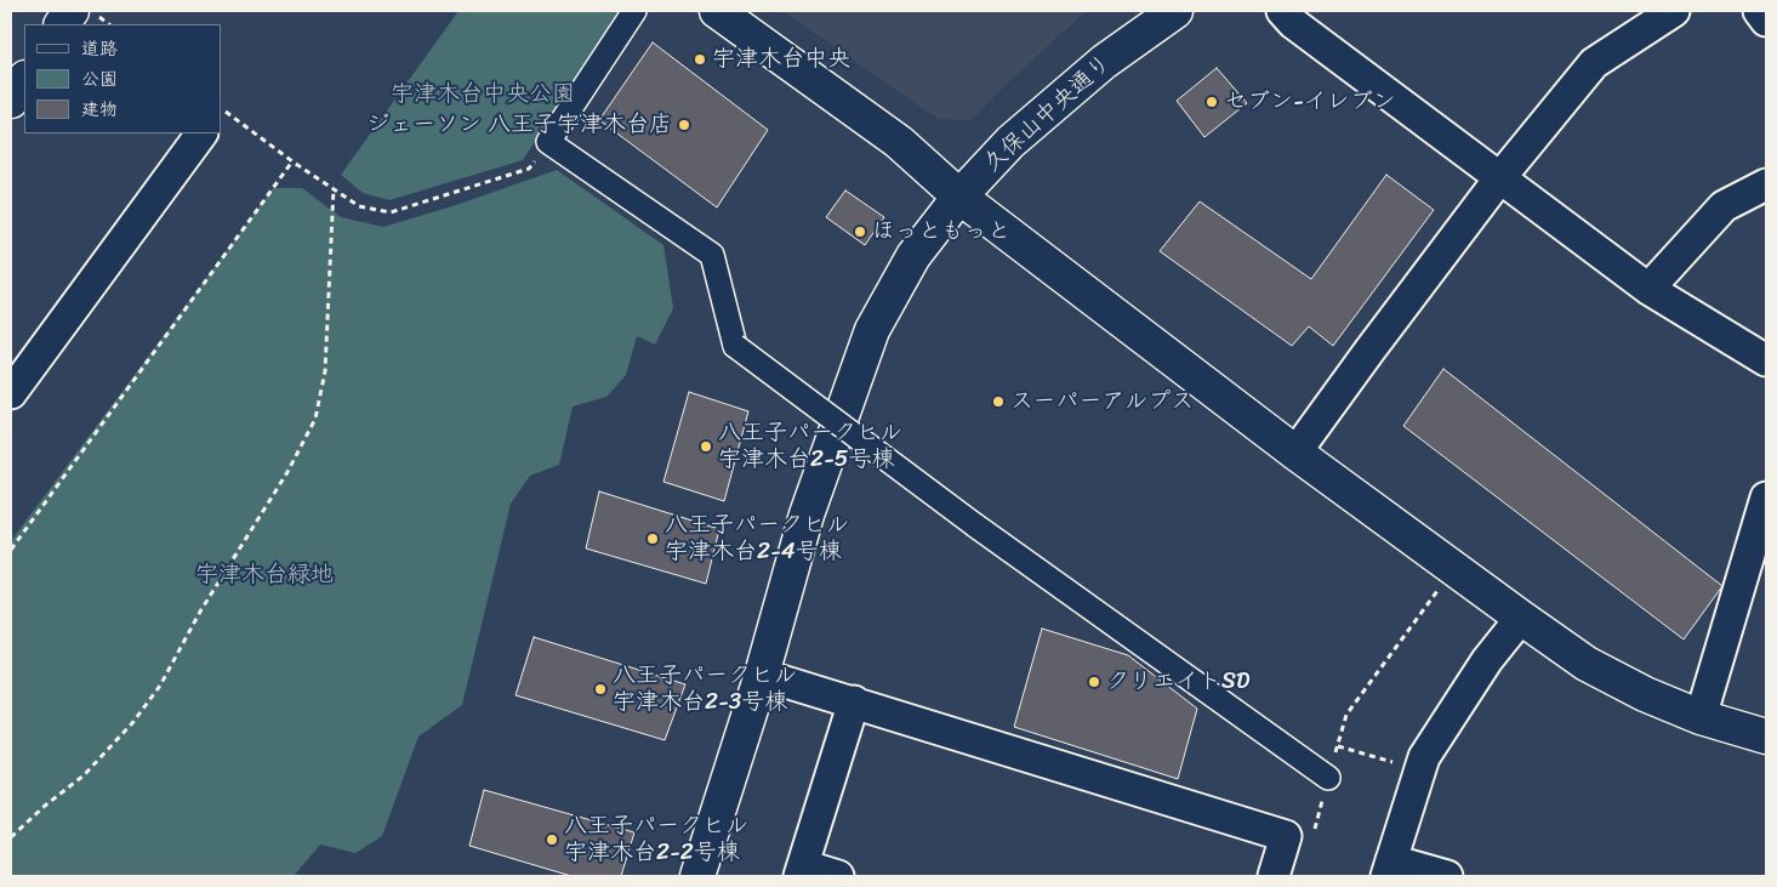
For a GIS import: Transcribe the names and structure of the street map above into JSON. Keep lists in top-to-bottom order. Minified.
{"streets":{"street":["久保山中央通り"]},"parks":["宇津木台中央公園","宇津木台緑地"],"places":["宇津木台中央","セブン-イレブン","ジェーソン 八王子宇津木台店","ほっともっと","スーパーアルプス","八王子パークヒル 宇津木台2-5号棟","八王子パークヒル 宇津木台2-4号棟","クリエイトSD","八王子パークヒル 宇津木台2-3号棟","八王子パークヒル 宇津木台2-2号棟"],"legend":["道路","公園","建物"]}
